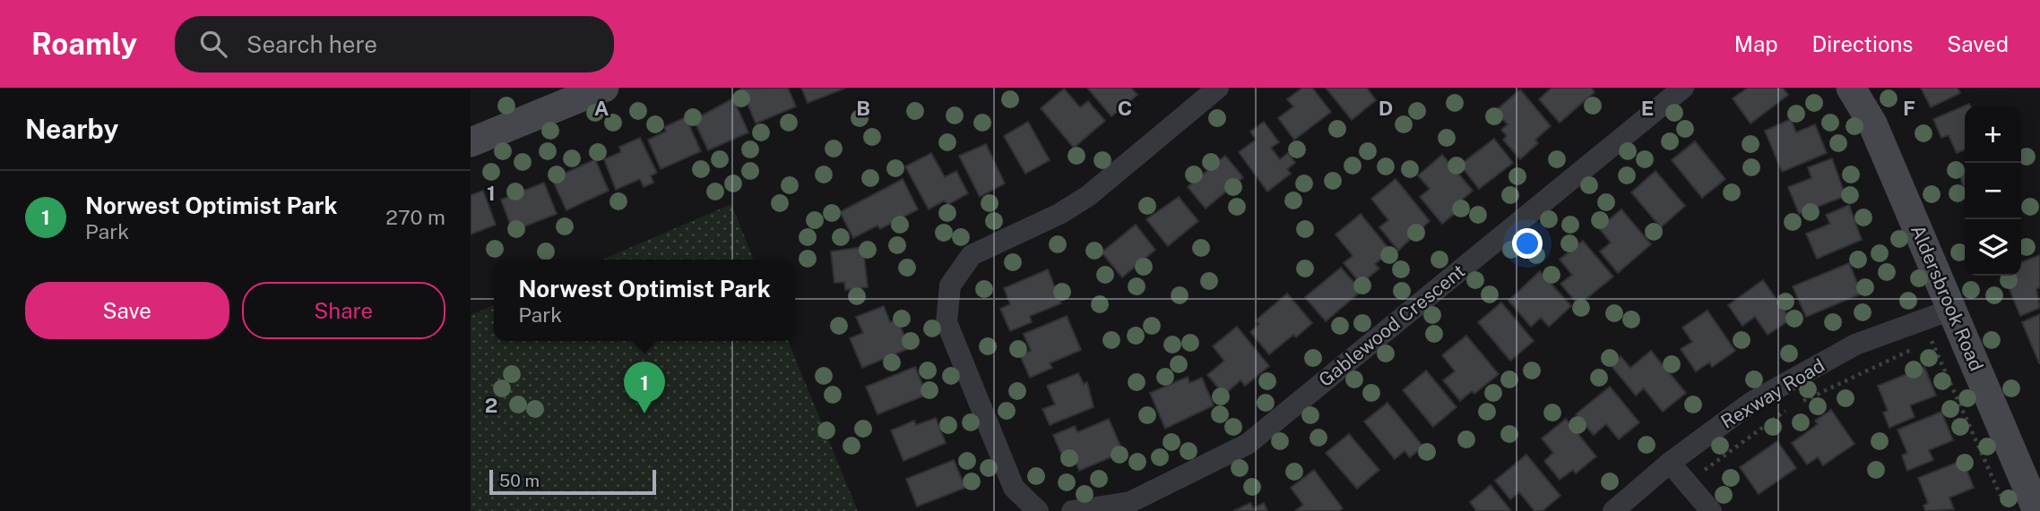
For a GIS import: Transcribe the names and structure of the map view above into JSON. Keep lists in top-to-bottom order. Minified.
{"streets":{"street":["Aldersbrook Road","Gablewood Crescent","Rexway Road"]},"crossings":[["Aldersbrook Road","Rexway Road"]],"scale_bar":"50 m","page":{"header":"Roamly","search":"Search here","nav":["Map","Directions","Saved"],"heading":"Nearby","map_buttons":["+","−"],"list":[{"mark":"1","name":"Norwest Optimist Park","note":"Park","value":"270 m"}],"popup":["Norwest Optimist Park","Park"],"buttons":["Save","Share"],"pins":"1","scale":"50 m"},"grid":{"columns":["A","B","C","D","E","F"],"rows":["1","2"]}}
